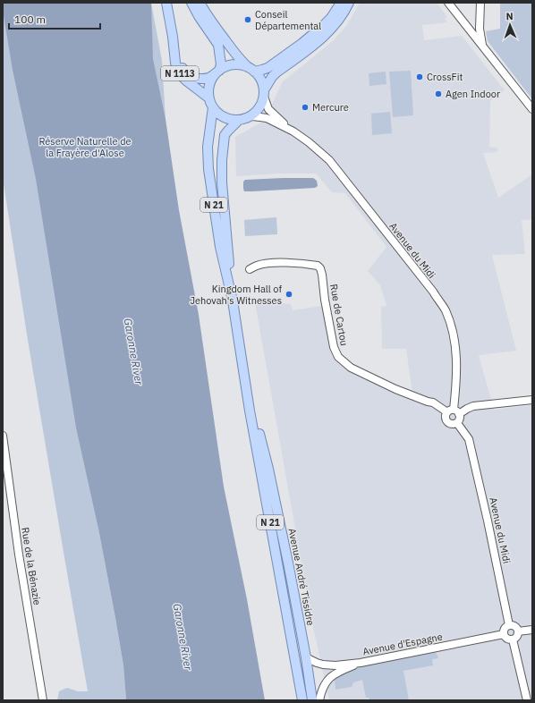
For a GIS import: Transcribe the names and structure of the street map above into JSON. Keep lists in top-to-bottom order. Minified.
{"streets":{"main road":["N 1113","N 21","Avenue André Tissidre"],"street":["Avenue du Midi","Rue de Cartou","Rue de la Bénazie","Avenue d'Espagne"]},"crossings":[["N 1113","Avenue du Midi"],["N 1113","Avenue André Tissidre"],["Avenue du Midi","Rue de Cartou"],["Avenue du Midi","Avenue André Tissidre"],["Avenue du Midi","Avenue d'Espagne"],["Avenue André Tissidre","Avenue d'Espagne"]],"water":["Garonne River"],"parks":["Réserve Naturelle de la Frayère d'Alose"],"places":["Conseil Départemental","CrossFit","Agen Indoor","Mercure","Kingdom Hall of Jehovah's Witnesses"],"scale_bar":"100 m","north":"top"}
